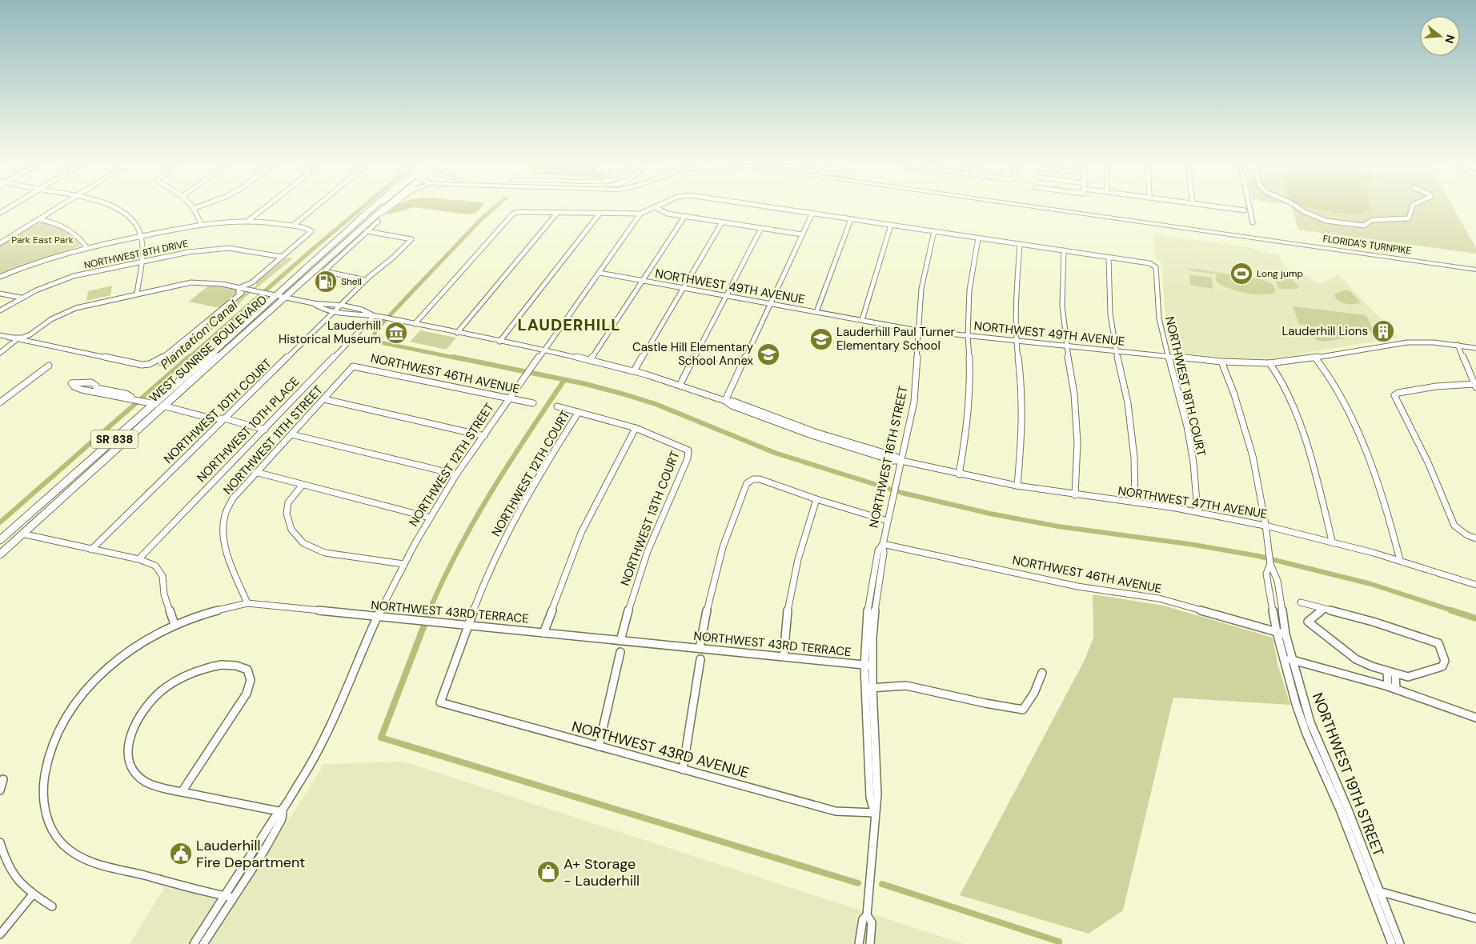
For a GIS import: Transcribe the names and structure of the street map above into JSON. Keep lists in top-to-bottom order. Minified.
{"streets":{"highway":["FLORIDA'S TURNPIKE"],"main road":["WEST SUNRISE BOULEVARD","SR 838"],"street":["NORTHWEST 8TH DRIVE","NORTHWEST 49TH AVENUE","NORTHWEST 46TH AVENUE","NORTHWEST 18TH COURT","NORTHWEST 10TH COURT","NORTHWEST 10TH PLACE","NORTHWEST 11TH STREET","NORTHWEST 16TH STREET","NORTHWEST 12TH STREET","NORTHWEST 12TH COURT","NORTHWEST 47TH AVENUE","NORTHWEST 13TH COURT","NORTHWEST 43RD TERRACE","NORTHWEST 43RD AVENUE","NORTHWEST 19TH STREET"]},"crossings":[["NORTHWEST 49TH AVENUE","NORTHWEST 18TH COURT"],["NORTHWEST 49TH AVENUE","NORTHWEST 16TH STREET"],["NORTHWEST 49TH AVENUE","NORTHWEST 12TH STREET"],["NORTHWEST 49TH AVENUE","NORTHWEST 19TH STREET"],["WEST SUNRISE BOULEVARD","NORTHWEST 47TH AVENUE"],["NORTHWEST 46TH AVENUE","NORTHWEST 11TH STREET"],["NORTHWEST 46TH AVENUE","NORTHWEST 16TH STREET"],["NORTHWEST 46TH AVENUE","NORTHWEST 12TH STREET"],["NORTHWEST 46TH AVENUE","NORTHWEST 19TH STREET"],["NORTHWEST 18TH COURT","NORTHWEST 47TH AVENUE"],["NORTHWEST 10TH COURT","NORTHWEST 47TH AVENUE"],["NORTHWEST 10TH PLACE","NORTHWEST 47TH AVENUE"],["NORTHWEST 11TH STREET","NORTHWEST 43RD TERRACE"],["NORTHWEST 16TH STREET","NORTHWEST 47TH AVENUE"],["NORTHWEST 16TH STREET","NORTHWEST 43RD TERRACE"],["NORTHWEST 16TH STREET","NORTHWEST 43RD AVENUE"],["NORTHWEST 12TH STREET","NORTHWEST 47TH AVENUE"],["NORTHWEST 12TH STREET","NORTHWEST 43RD TERRACE"],["NORTHWEST 12TH COURT","NORTHWEST 43RD TERRACE"],["NORTHWEST 12TH COURT","NORTHWEST 43RD AVENUE"],["NORTHWEST 47TH AVENUE","NORTHWEST 19TH STREET"],["NORTHWEST 13TH COURT","NORTHWEST 43RD TERRACE"]],"districts":["LAUDERHILL"],"water":["Plantation Canal"],"parks":["Park East Park"],"places":{"sports":["Long jump"],"fuel station":["Shell"],"building":["Lauderhill Lions"],"museum":["Lauderhill Historical Museum"],"school or university":["Lauderhill Paul Turner Elementary School","Castle Hill Elementary School Annex"],"public building":["Lauderhill Fire Department"],"shop":["A+ Storage - Lauderhill"]},"north":"right"}
